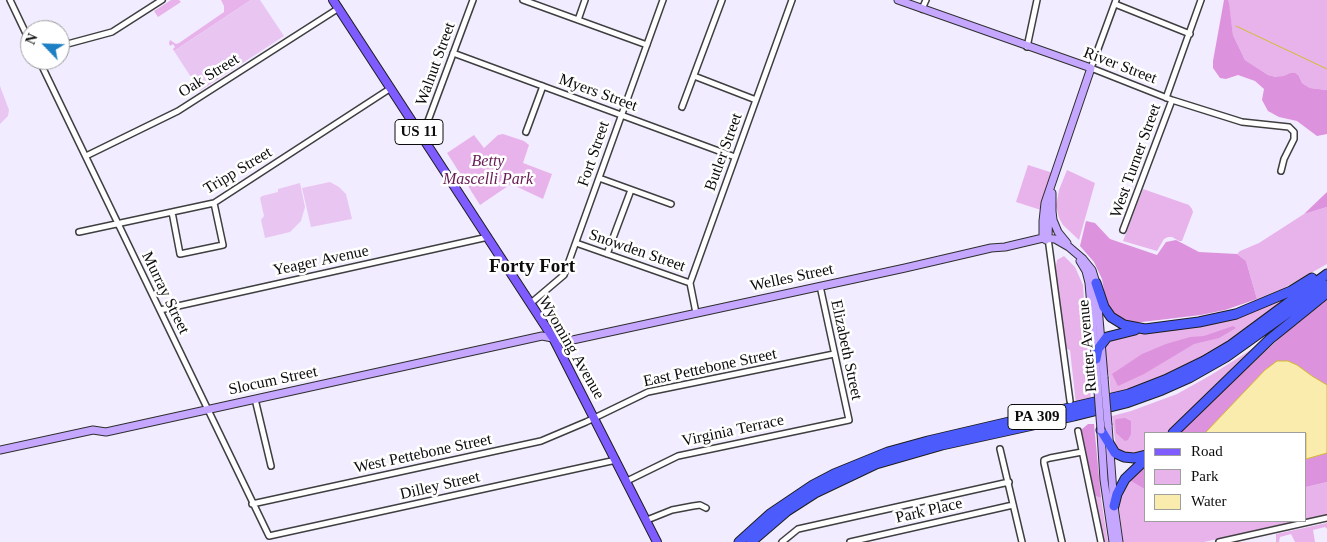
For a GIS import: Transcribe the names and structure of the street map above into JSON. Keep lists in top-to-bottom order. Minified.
{"streets":{"highway":["PA 309"],"main road":["River Street","US 11","Welles Street","Rutter Avenue","Wyoming Avenue","Slocum Street"],"street":["Walnut Street","Oak Street","Myers Street","Butler Street","Fort Street","West Turner Street","Tripp Street","Snowden Street","Yeager Avenue","Murray Street","Elizabeth Street","East Pettebone Street","Virginia Terrace","West Pettebone Street","Dilley Street","Park Place"]},"crossings":[["Walnut Street","Myers Street"],["Walnut Street","Wyoming Avenue"],["River Street","West Turner Street"],["River Street","Rutter Avenue"],["Oak Street","Murray Street"],["Oak Street","Wyoming Avenue"],["Myers Street","Butler Street"],["Myers Street","Fort Street"],["Butler Street","Snowden Street"],["Fort Street","Snowden Street"],["Fort Street","Wyoming Avenue"],["Tripp Street","Murray Street"],["Tripp Street","Wyoming Avenue"],["Yeager Avenue","Murray Street"],["Yeager Avenue","Wyoming Avenue"],["Welles Street","Rutter Avenue"],["Welles Street","Wyoming Avenue"],["Welles Street","Elizabeth Street"],["Welles Street","Slocum Street"],["Murray Street","Slocum Street"],["Murray Street","West Pettebone Street"],["Murray Street","Dilley Street"],["Wyoming Avenue","East Pettebone Street"],["Wyoming Avenue","Slocum Street"],["Wyoming Avenue","Virginia Terrace"],["Wyoming Avenue","West Pettebone Street"],["Wyoming Avenue","Dilley Street"],["Elizabeth Street","East Pettebone Street"],["Elizabeth Street","Virginia Terrace"],["East Pettebone Street","West Pettebone Street"]],"districts":["Forty Fort"],"parks":["Betty Mascelli Park"],"legend":["Road","Park","Water"],"north":"top left"}
